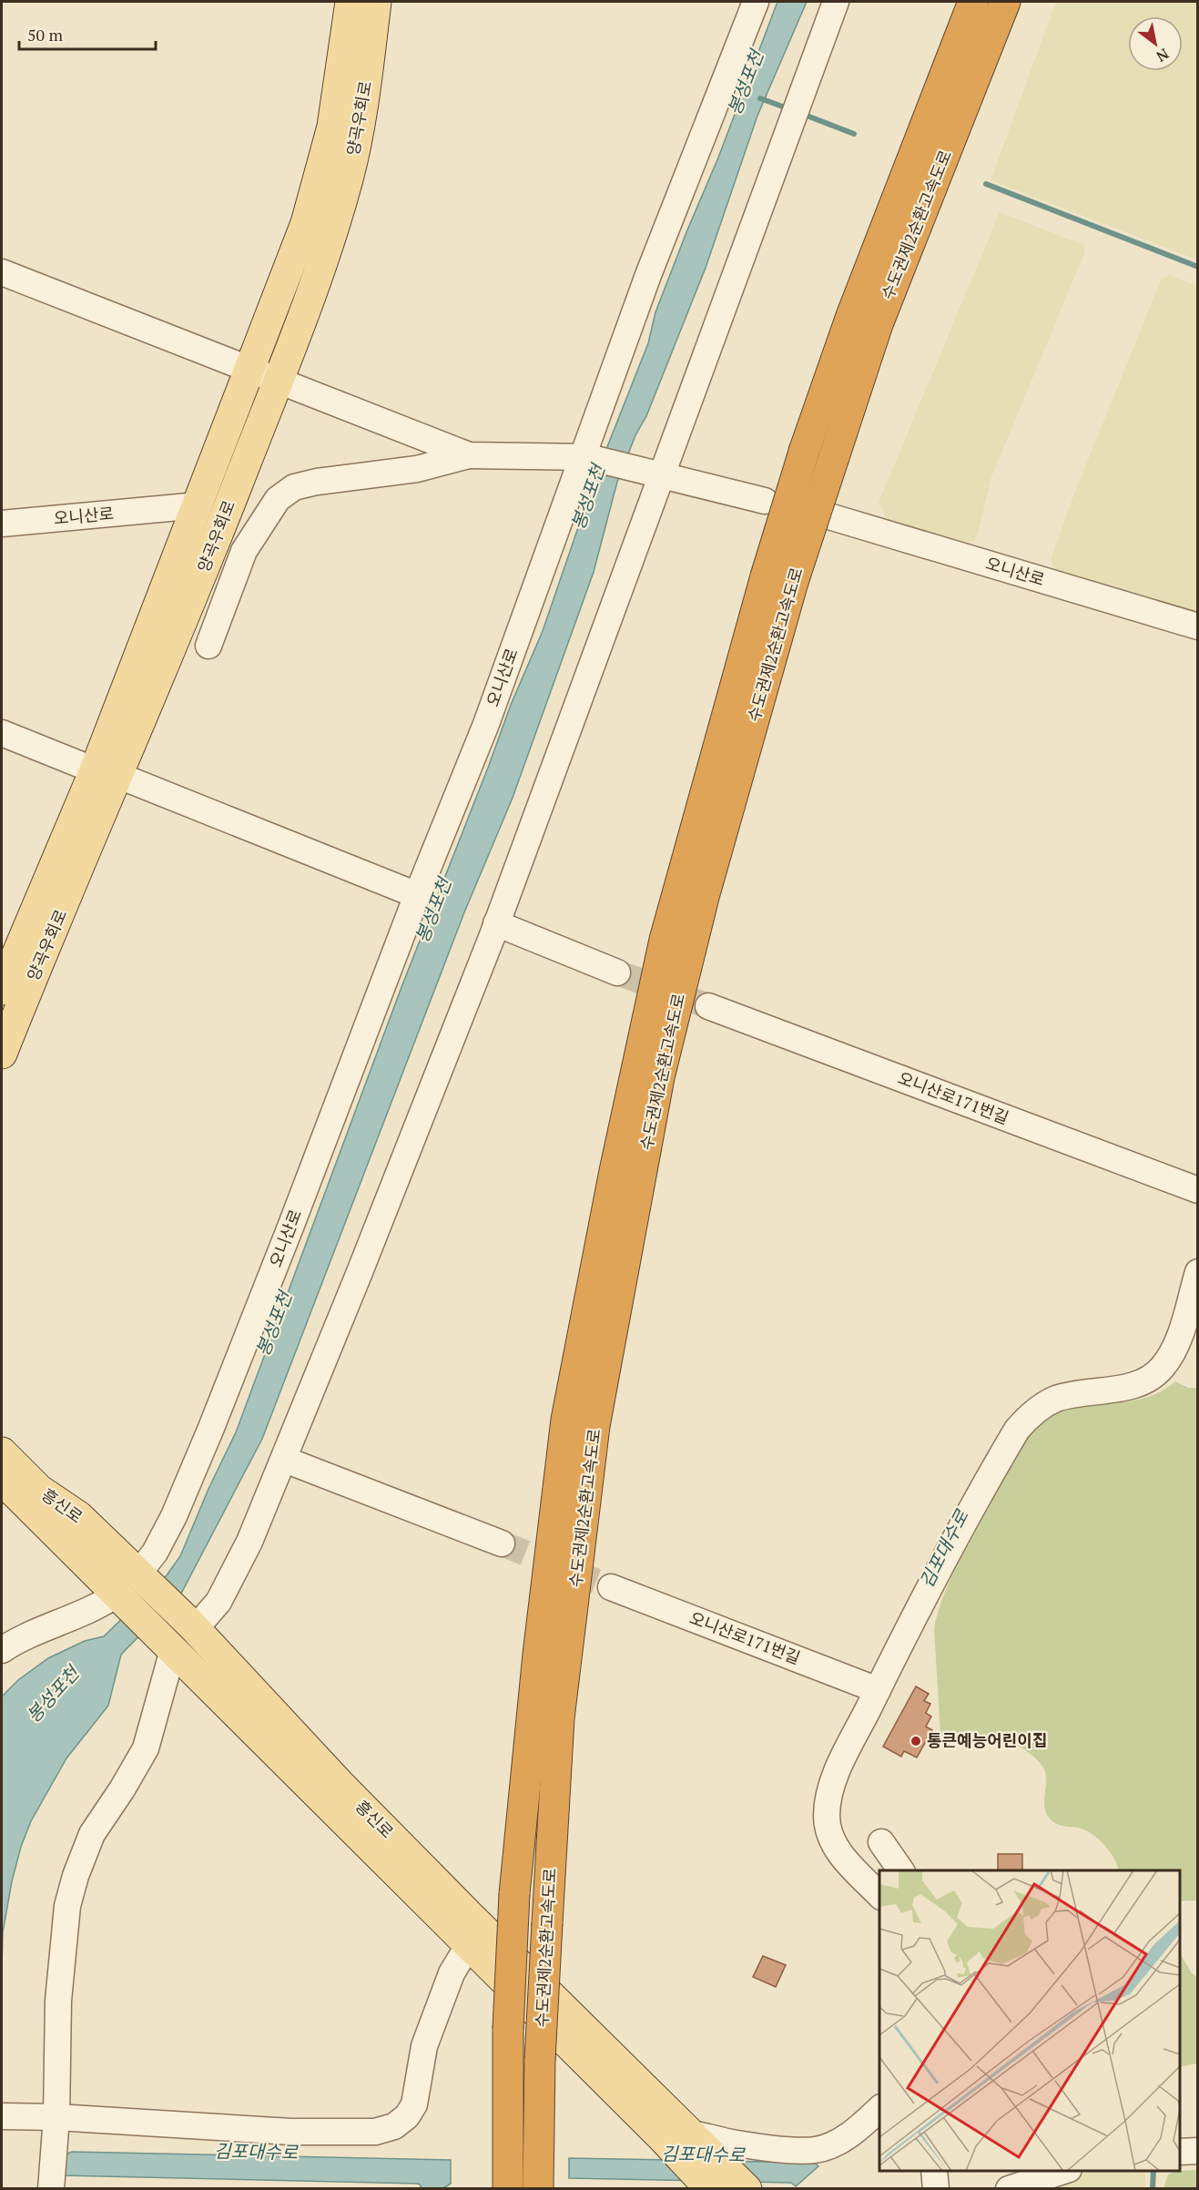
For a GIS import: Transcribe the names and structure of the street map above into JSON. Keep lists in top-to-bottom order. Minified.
{"streets":{"highway":["수도권제2순환고속도로"],"main road":["양곡우회로","흥신로"],"street":["오니산로","오니산로171번길"]},"crossings":[["양곡우회로","오니산로"],["오니산로","흥신로"]],"water":["봉성포천","김포대수로"],"places":["통큰예능어린이집"],"scale_bar":"50 m","north":"bottom right"}
